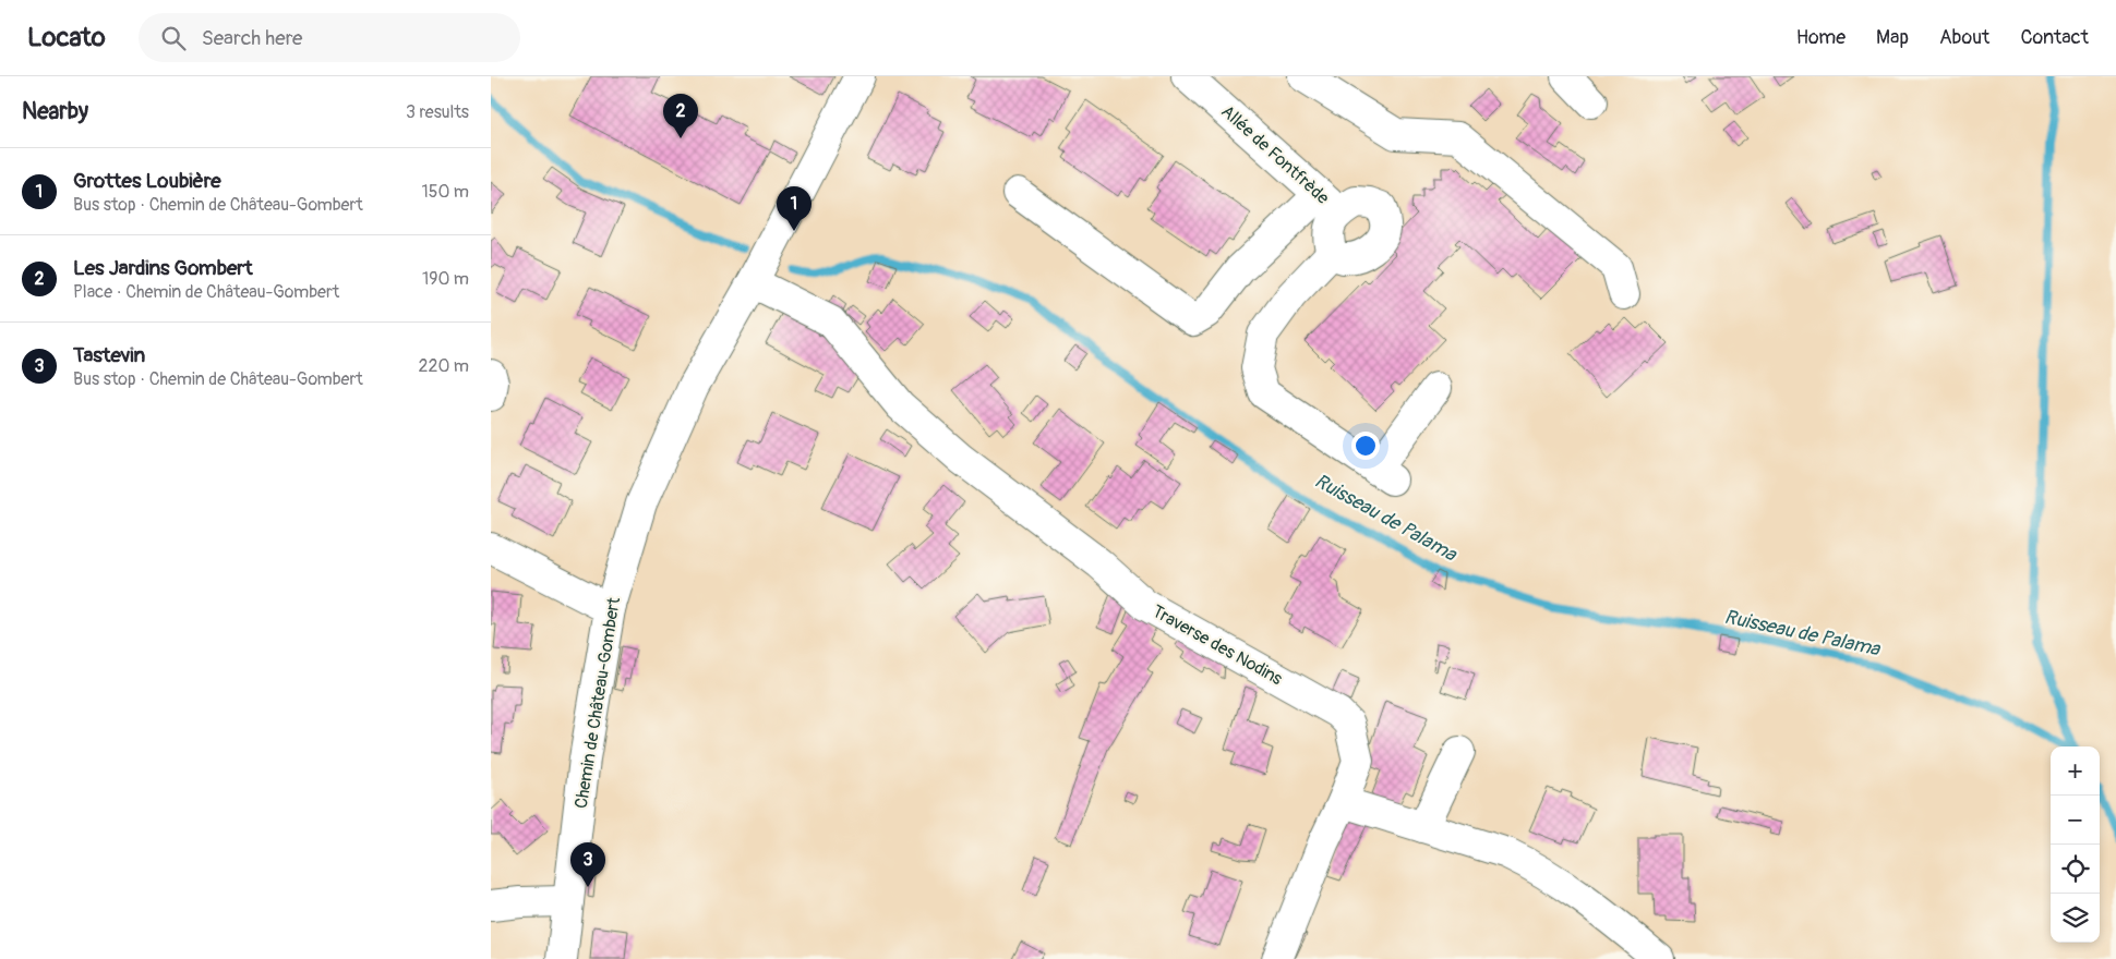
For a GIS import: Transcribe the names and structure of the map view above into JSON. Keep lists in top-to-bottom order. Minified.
{"streets":{"street":["Allée de Fontfrède","Traverse des Nodins","Chemin de Château-Gombert"]},"crossings":[["Traverse des Nodins","Chemin de Château-Gombert"]],"water":["Ruisseau de Palama"],"page":{"header":"Locato","search":"Search here","nav":["Home","Map","About","Contact"],"heading":["Nearby","3 results"],"pins":["2","1","3"],"list":[{"mark":"1","name":"Grottes Loubière","note":"Bus stop · Chemin de Château-Gombert","value":"150 m"},{"mark":"2","name":"Les Jardins Gombert","note":"Place · Chemin de Château-Gombert","value":"190 m"},{"mark":"3","name":"Tastevin","note":"Bus stop · Chemin de Château-Gombert","value":"220 m"}],"map_buttons":["+","−"]}}
